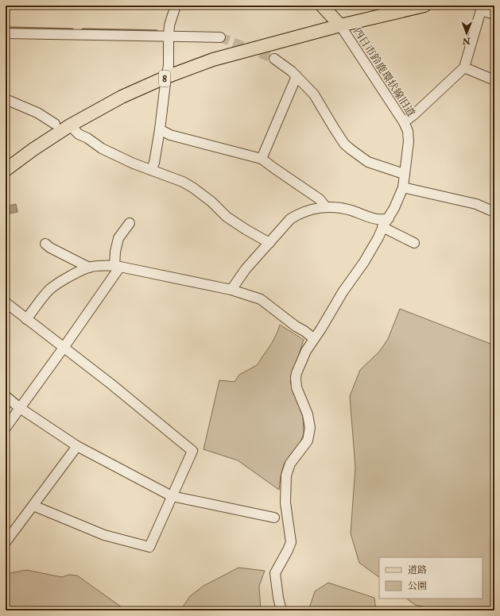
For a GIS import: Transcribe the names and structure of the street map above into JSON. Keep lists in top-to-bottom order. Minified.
{"streets":{"main road":["8"],"street":["四日市鈴鹿環状線旧道"]},"crossings":[["四日市鈴鹿環状線旧道","8"]],"legend":["道路","公園"],"north":"bottom"}
